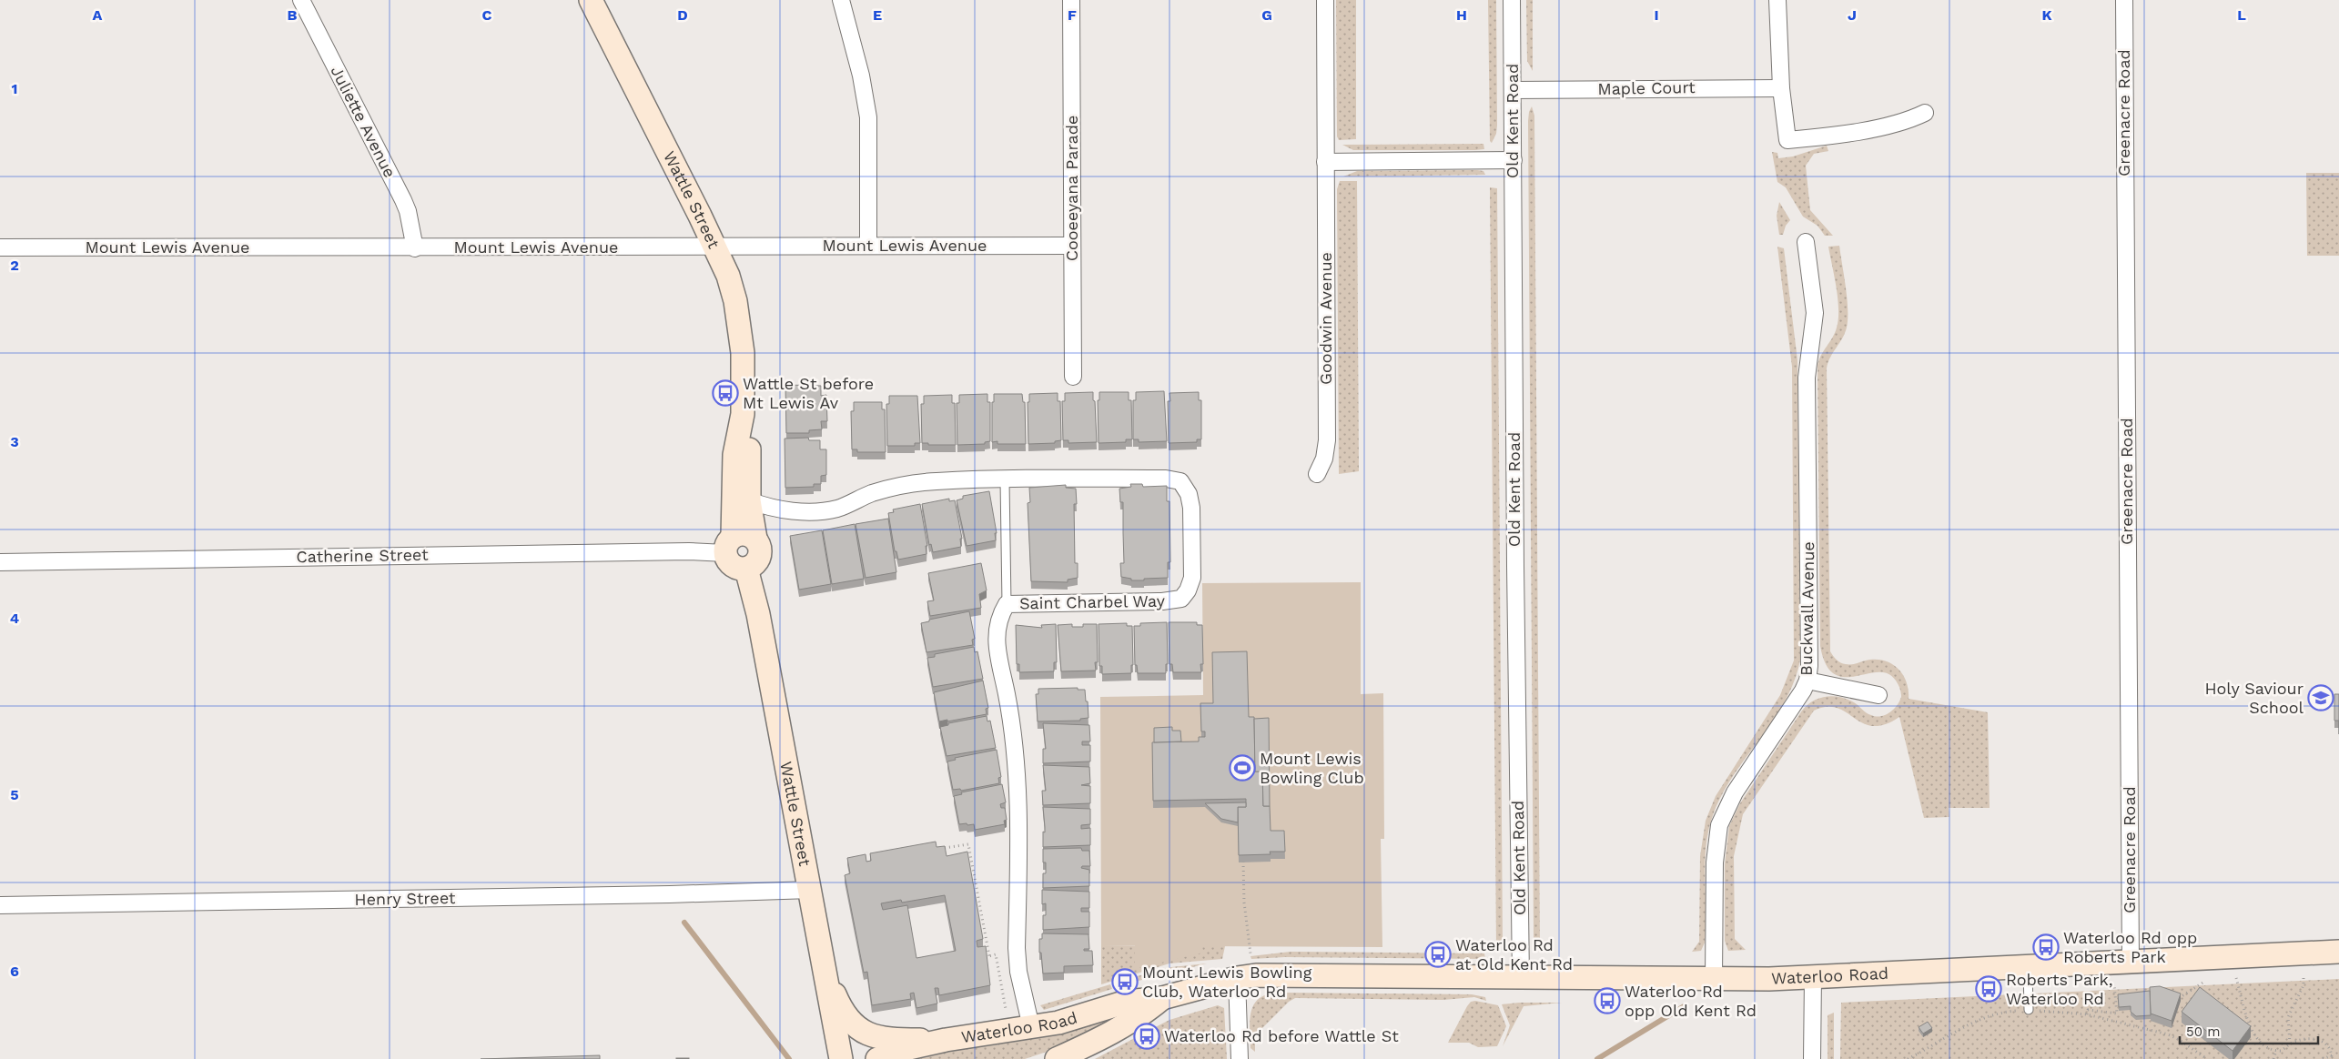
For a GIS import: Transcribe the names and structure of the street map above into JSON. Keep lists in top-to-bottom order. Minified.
{"streets":{"main road":["Wattle Street","Waterloo Road"],"street":["Maple Court","Greenacre Road","Old Kent Road","Juliette Avenue","Cooeeyana Parade","Mount Lewis Avenue","Goodwin Avenue","Catherine Street","Saint Charbel Way","Buckwall Avenue","Henry Street"]},"crossings":[["Maple Court","Old Kent Road"],["Greenacre Road","Waterloo Road"],["Old Kent Road","Waterloo Road"],["Juliette Avenue","Mount Lewis Avenue"],["Cooeeyana Parade","Mount Lewis Avenue"],["Wattle Street","Mount Lewis Avenue"],["Wattle Street","Catherine Street"],["Wattle Street","Saint Charbel Way"],["Wattle Street","Henry Street"],["Saint Charbel Way","Waterloo Road"],["Buckwall Avenue","Waterloo Road"]],"places":{"bus stop":["Wattle St before Mt Lewis Av","Waterloo Rd opp Roberts Park","Waterloo Rd at Old Kent Rd","Mount Lewis Bowling Club, Waterloo Rd","Roberts Park, Waterloo Rd","Waterloo Rd opp Old Kent Rd","Waterloo Rd before Wattle St"],"school or university":["Holy Saviour School"],"sports":["Mount Lewis Bowling Club"]},"scale_bar":"50 m","grid":{"columns":["A","B","C","D","E","F","G","H","I","J","K","L"],"rows":["1","2","3","4","5","6"]}}
